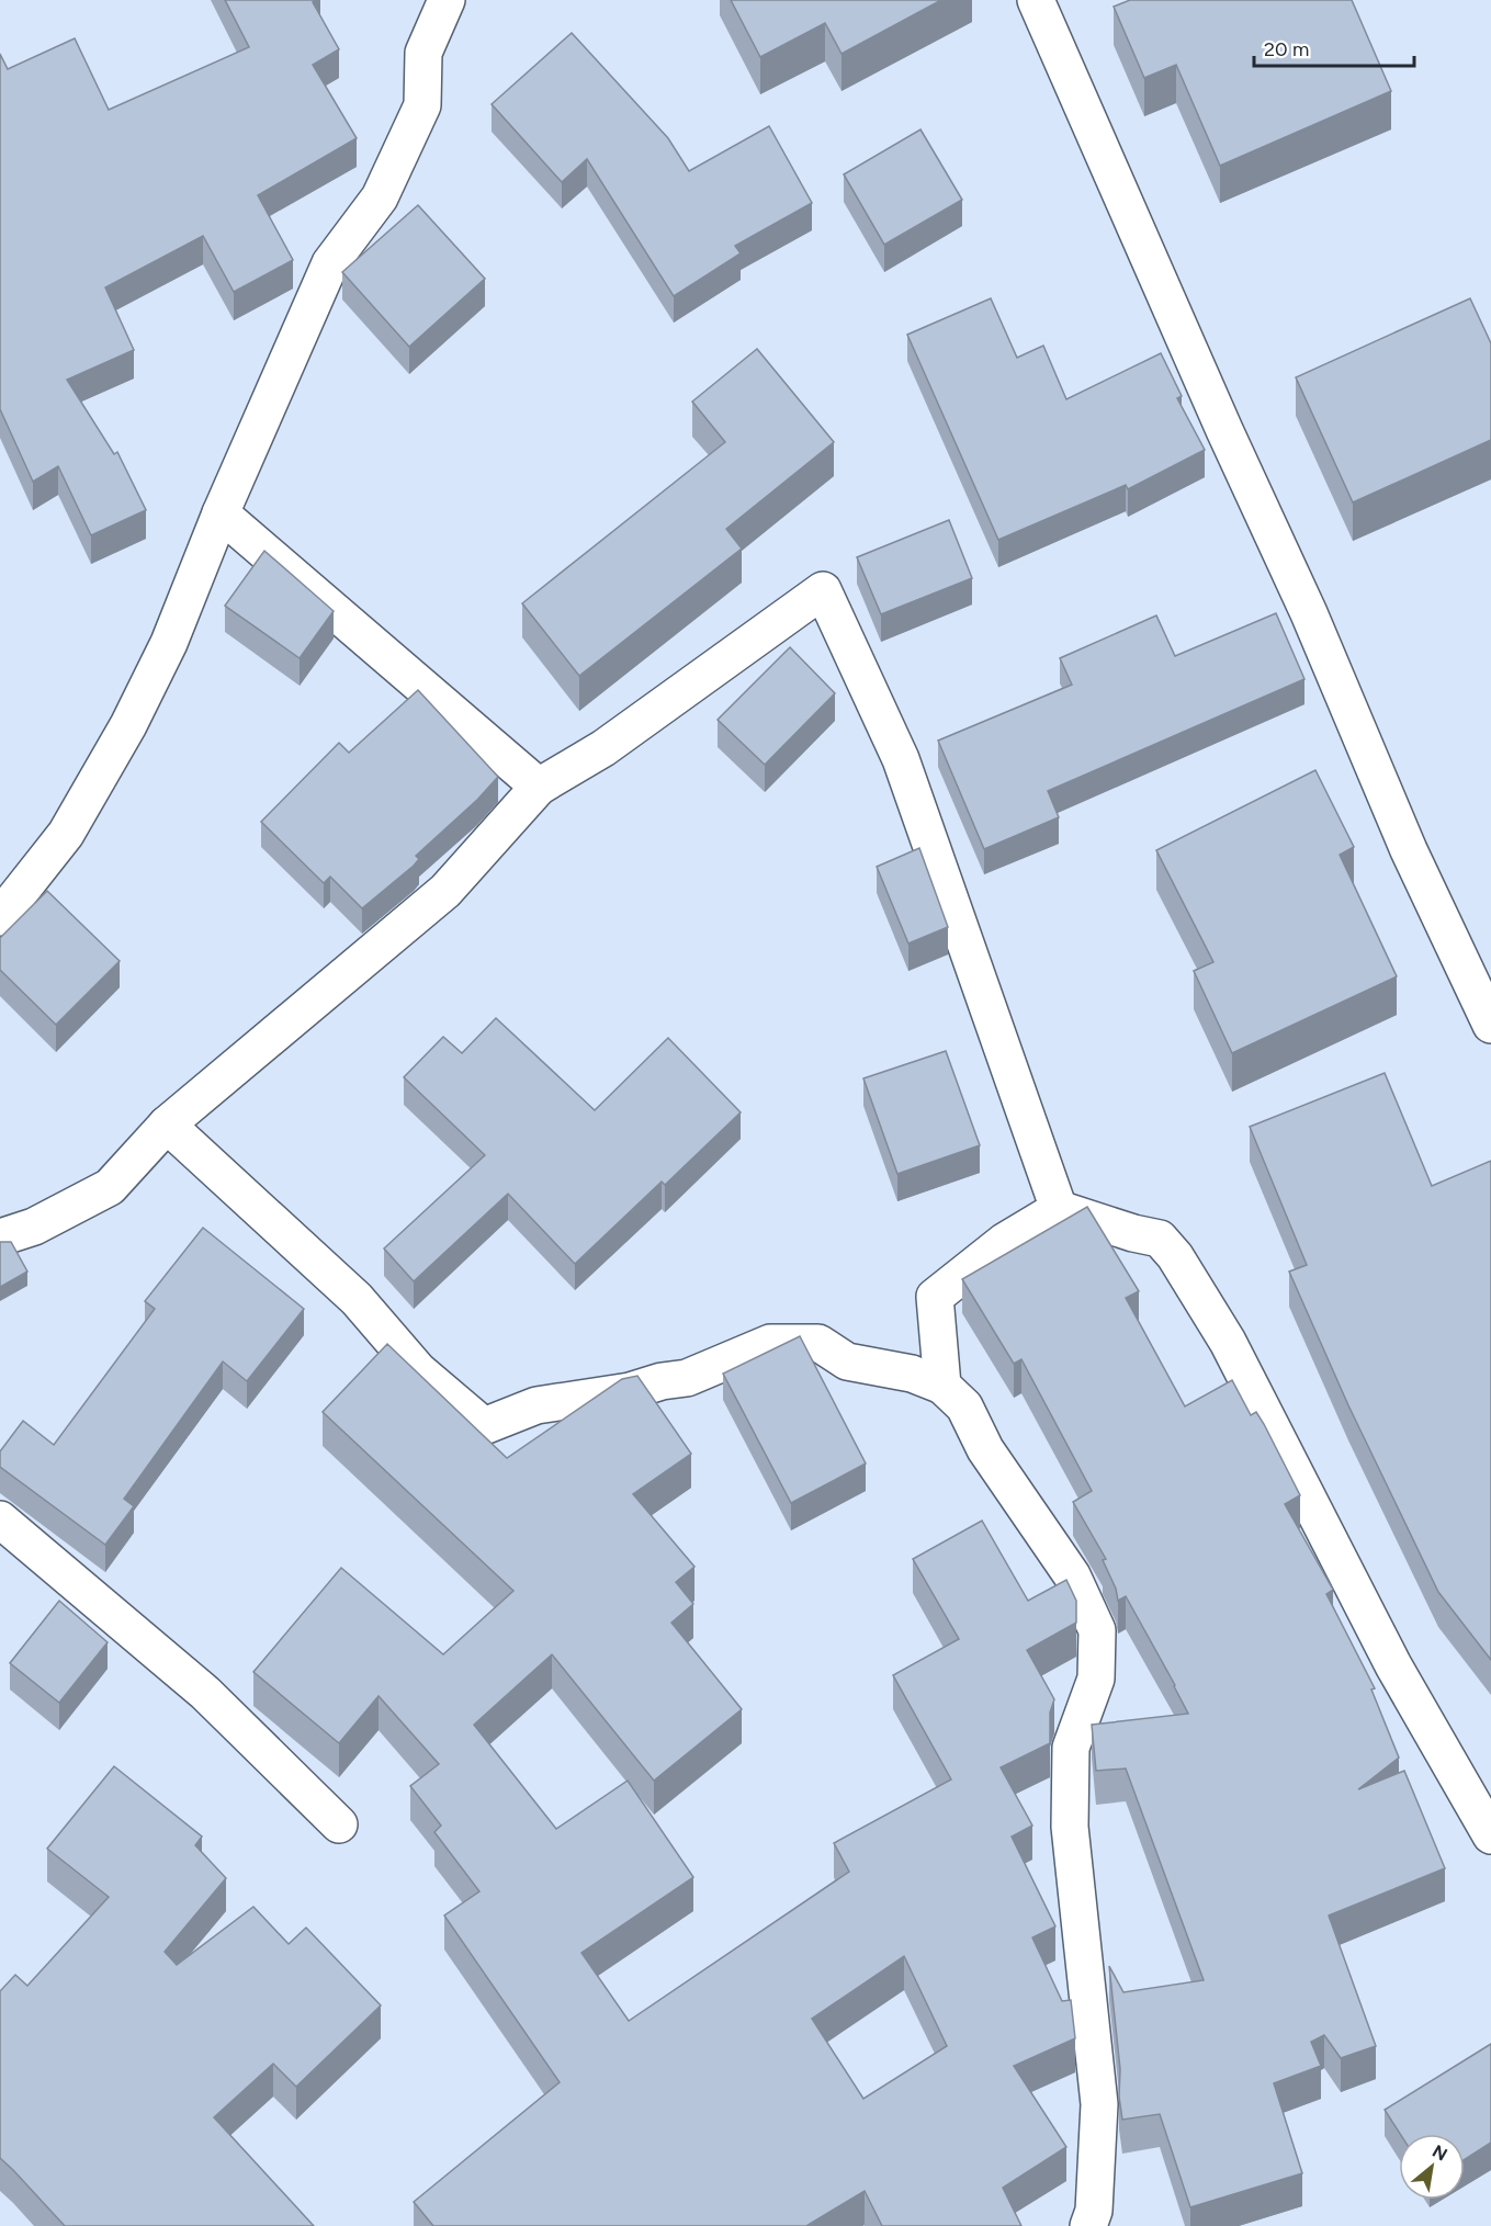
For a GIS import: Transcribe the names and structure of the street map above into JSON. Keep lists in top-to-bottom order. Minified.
{"scale_bar":"20 m","north":"top right"}
